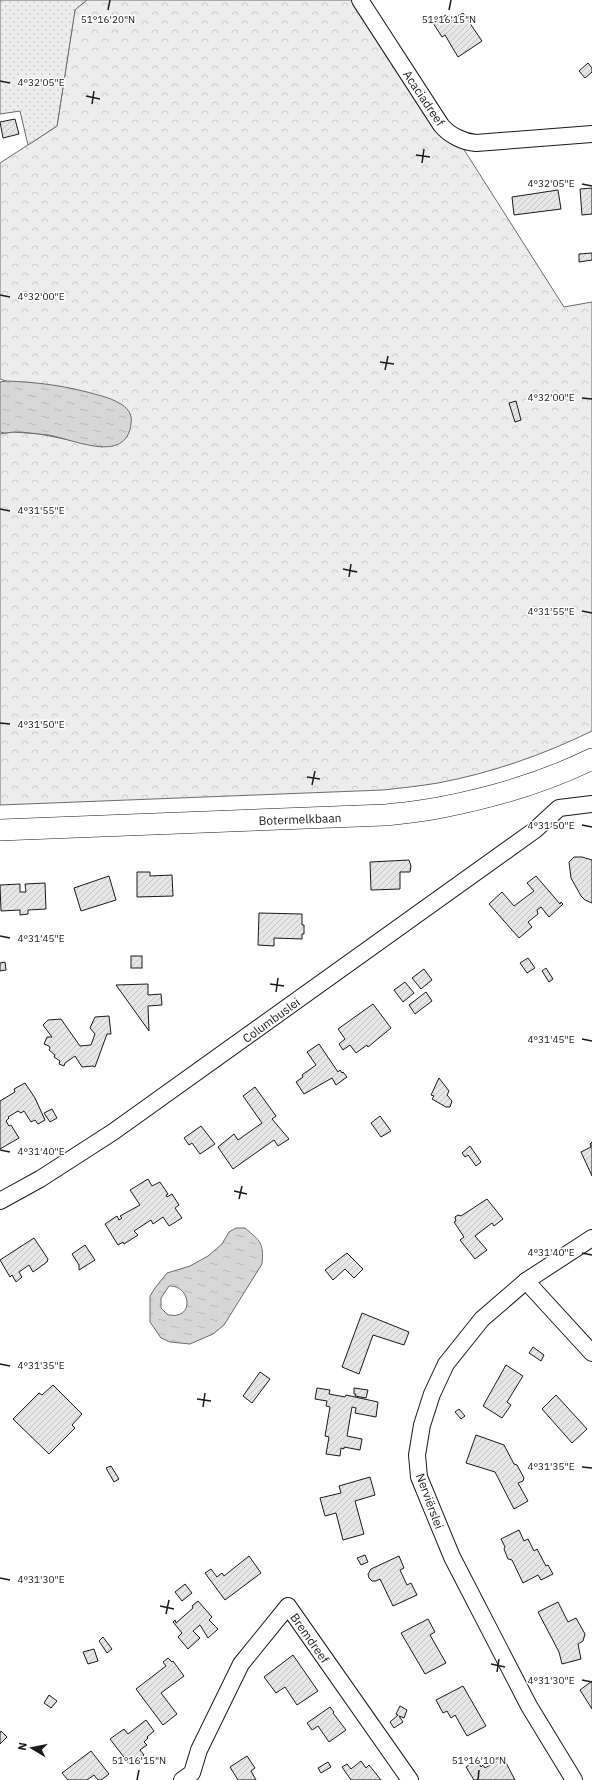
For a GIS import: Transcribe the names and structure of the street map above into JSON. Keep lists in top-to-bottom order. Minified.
{"streets":{"main road":["Botermelkbaan"],"street":["Acaciadreef","Columbuslei","Nerviërslei","Bremdreef"]},"north":"left","coordinates":["51°16'20\"N","51°16'15\"N","4°32'05\"E","4°32'00\"E","4°31'55\"E","4°31'50\"E","4°31'45\"E","4°31'40\"E","4°31'35\"E","4°31'30\"E","51°16'10\"N"]}
